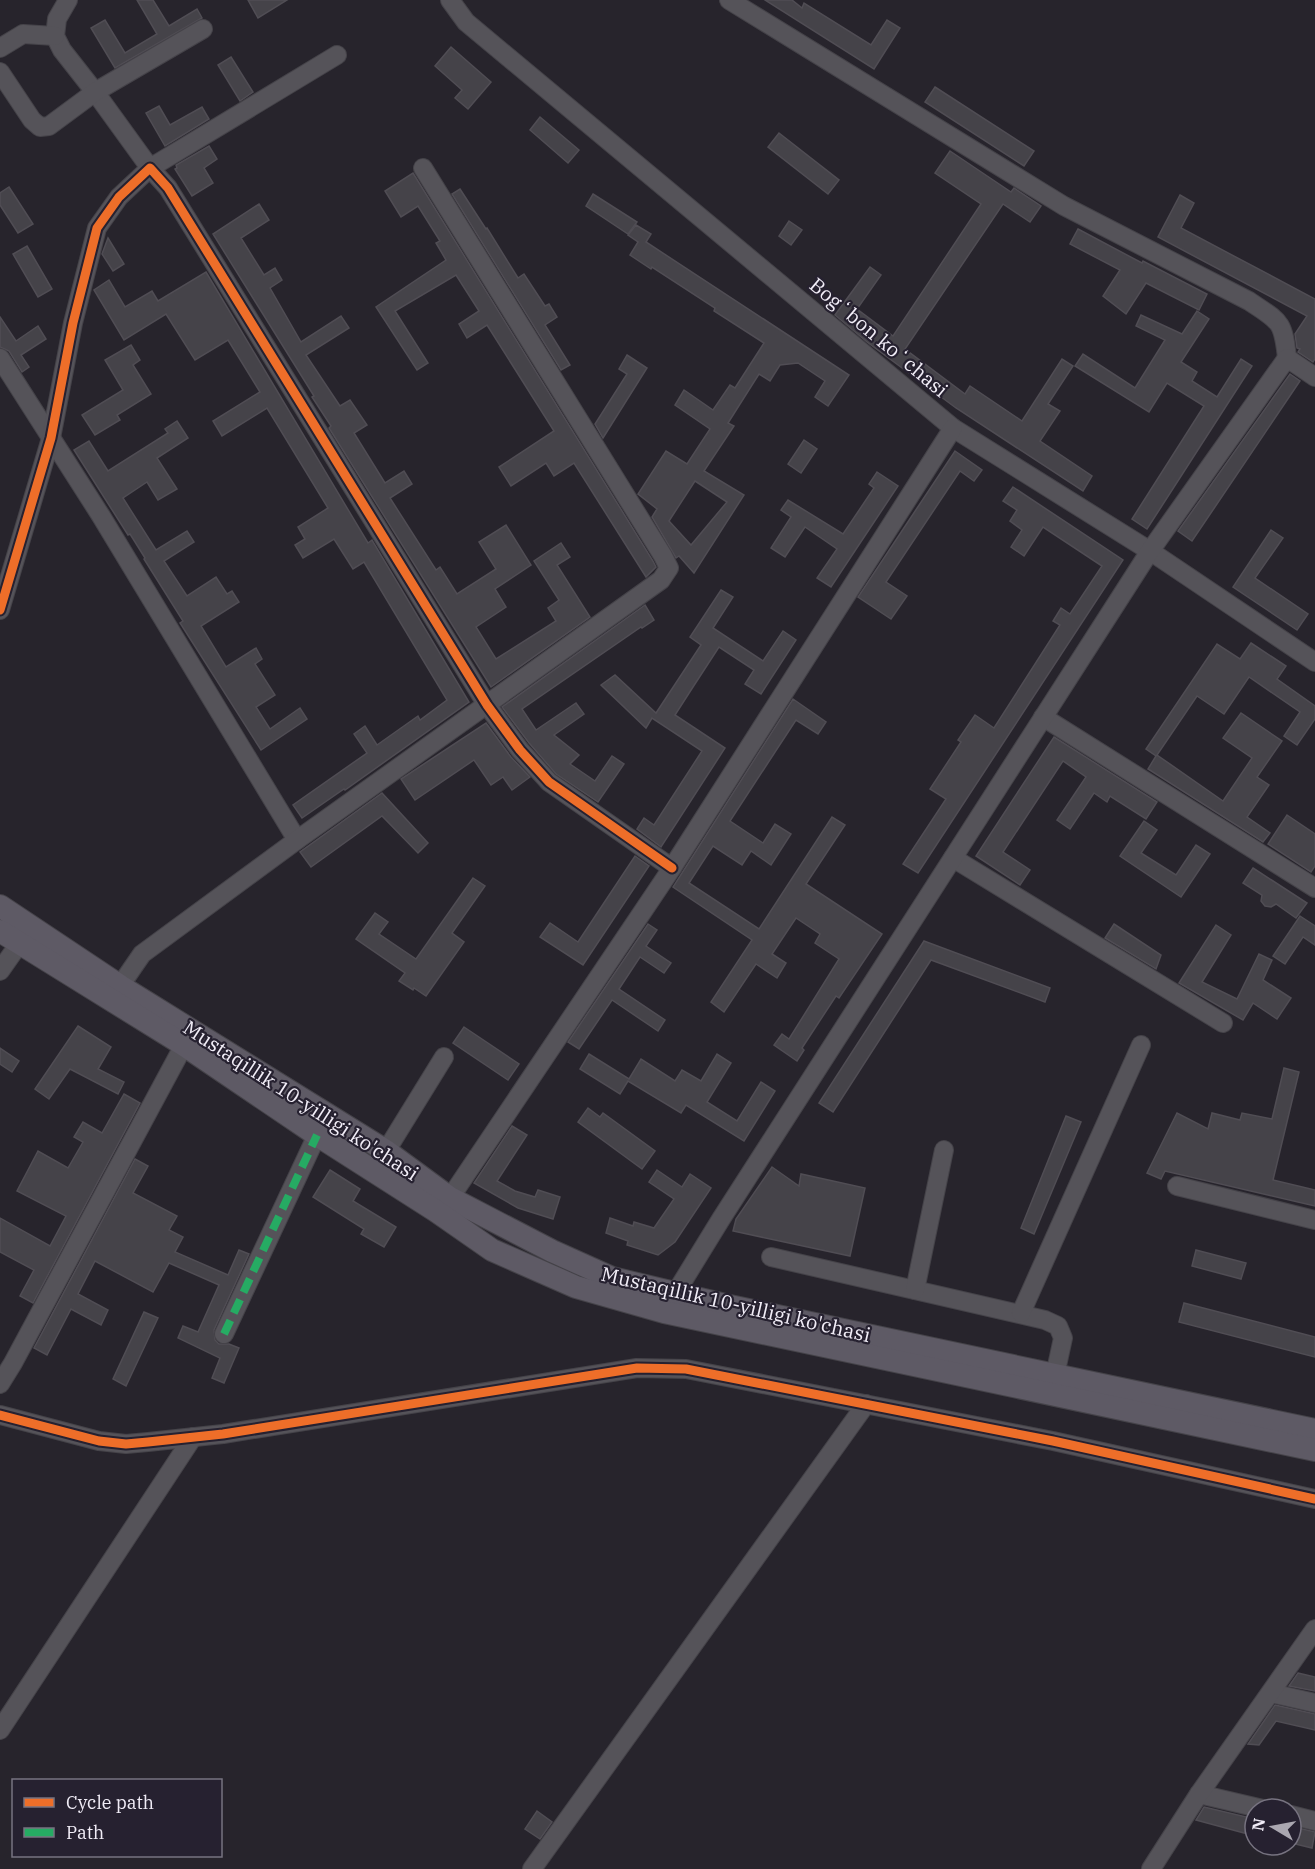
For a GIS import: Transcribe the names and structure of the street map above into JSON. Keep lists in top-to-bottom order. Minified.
{"streets":{"main road":["Mustaqillik 10-yilligi ko'chasi"],"street":["Bogʻbon koʻchasi"]},"legend":["Cycle path","Path"],"north":"left"}
